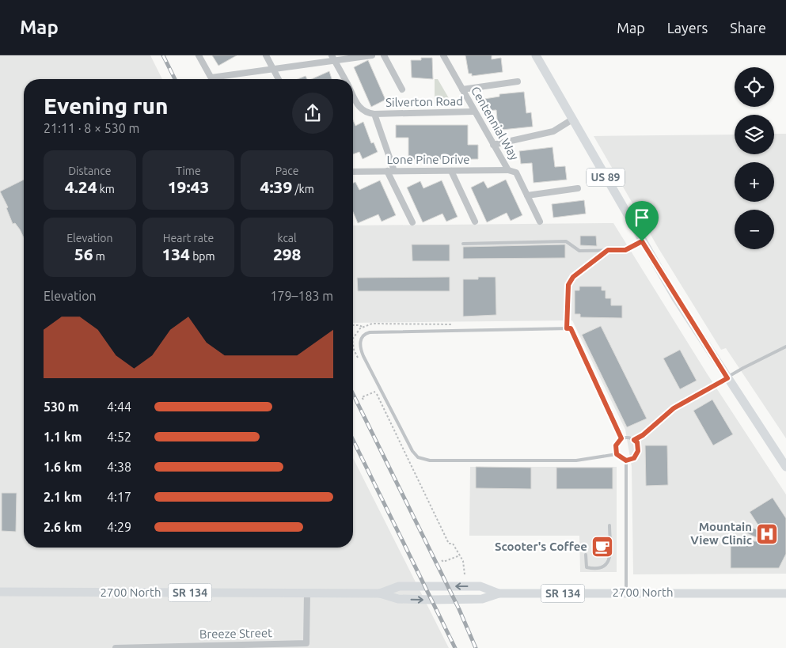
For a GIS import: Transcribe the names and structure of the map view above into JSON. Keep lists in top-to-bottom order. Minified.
{"streets":{"main road":["US 89","2700 North","SR 134"],"street":["Silverton Road","Centennial Way","Lone Pine Drive","Breeze Street"]},"crossings":[["Silverton Road","Centennial Way"],["Centennial Way","Lone Pine Drive"],["2700 North","Breeze Street"]],"places":{"hospital":["Mountain View Clinic"],"cafe":["Scooter's Coffee"]},"page":{"header":"Map","nav":["Map","Layers","Share"],"map_buttons":["+","−"],"heading":["Evening run","21:11 · 8 × 530 m"],"stats":[["Distance","4.24 km"],["Time","19:43"],["Pace","4:39 /km"],["Elevation","56 m"],["Heart rate","134 bpm"],["kcal","298"]],"chart":["Elevation","179–183 m"],"list":[{"name":"530 m","note":"4:44"},{"name":"1.1 km","note":"4:52"},{"name":"1.6 km","note":"4:38"},{"name":"2.1 km","note":"4:17"},{"name":"2.6 km","note":"4:29"}]}}
